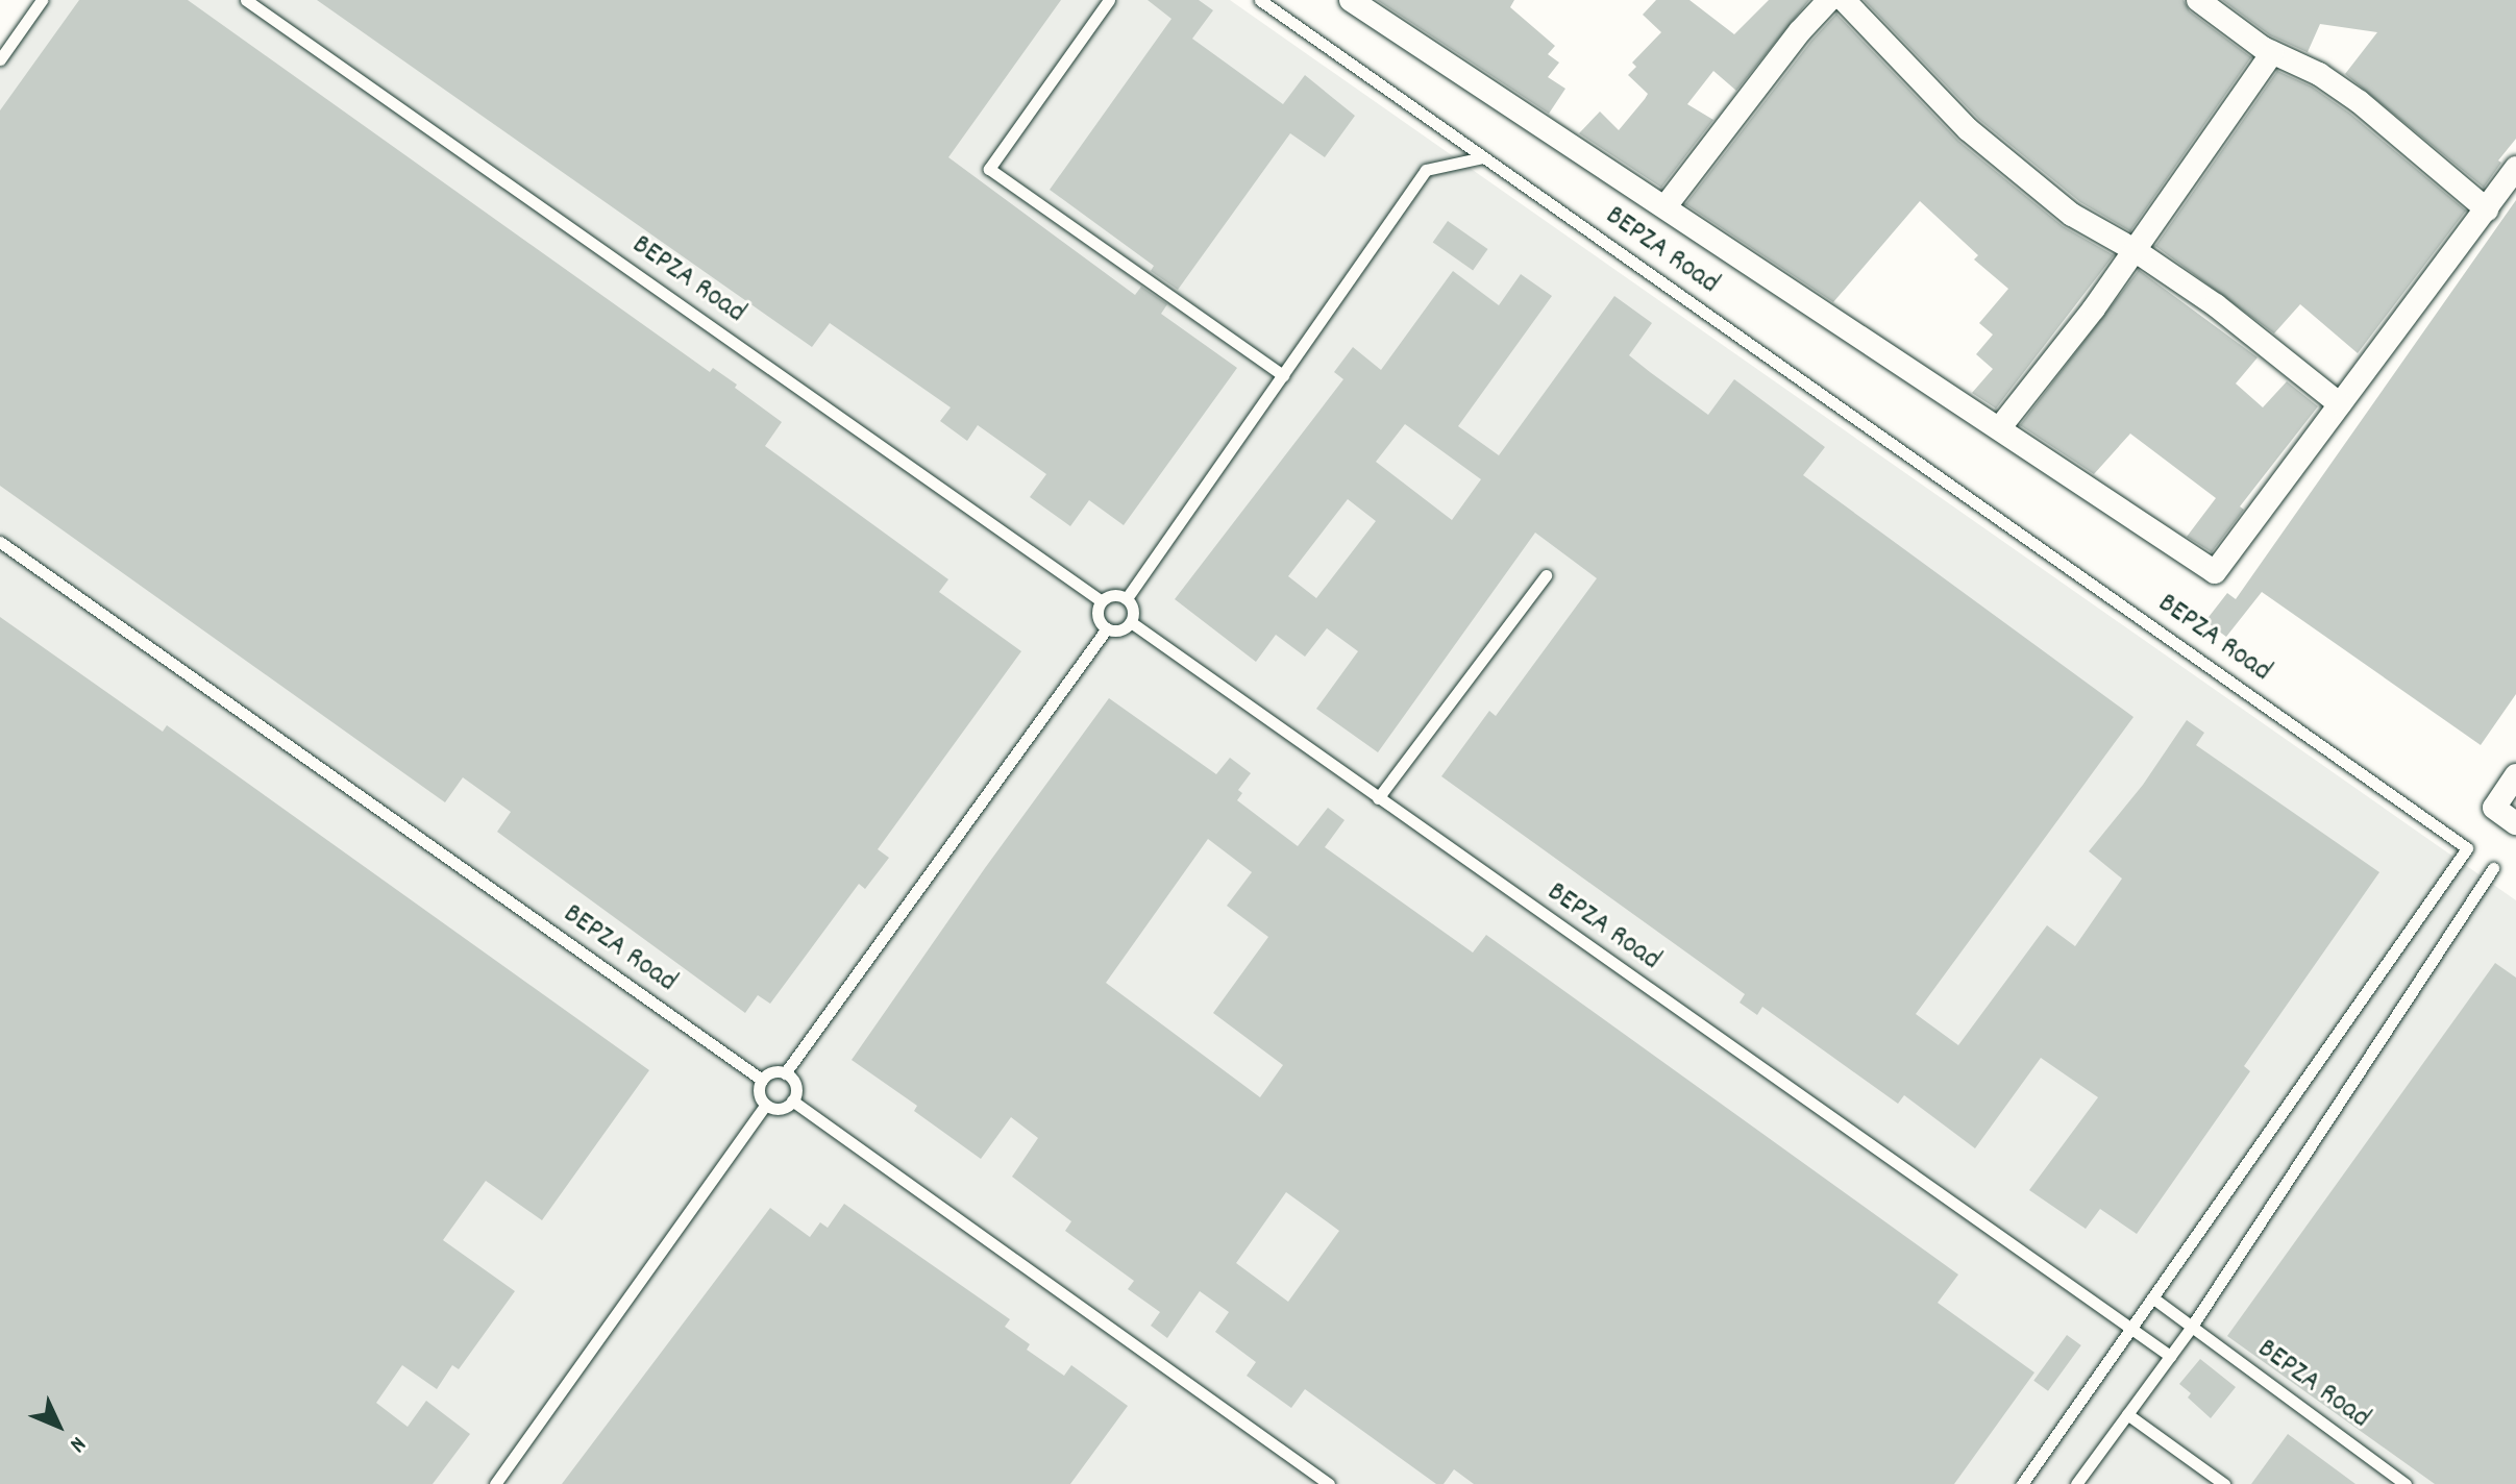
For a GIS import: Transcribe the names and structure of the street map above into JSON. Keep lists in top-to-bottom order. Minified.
{"streets":{"lane":["BEPZA Road"]},"north":"bottom right"}
